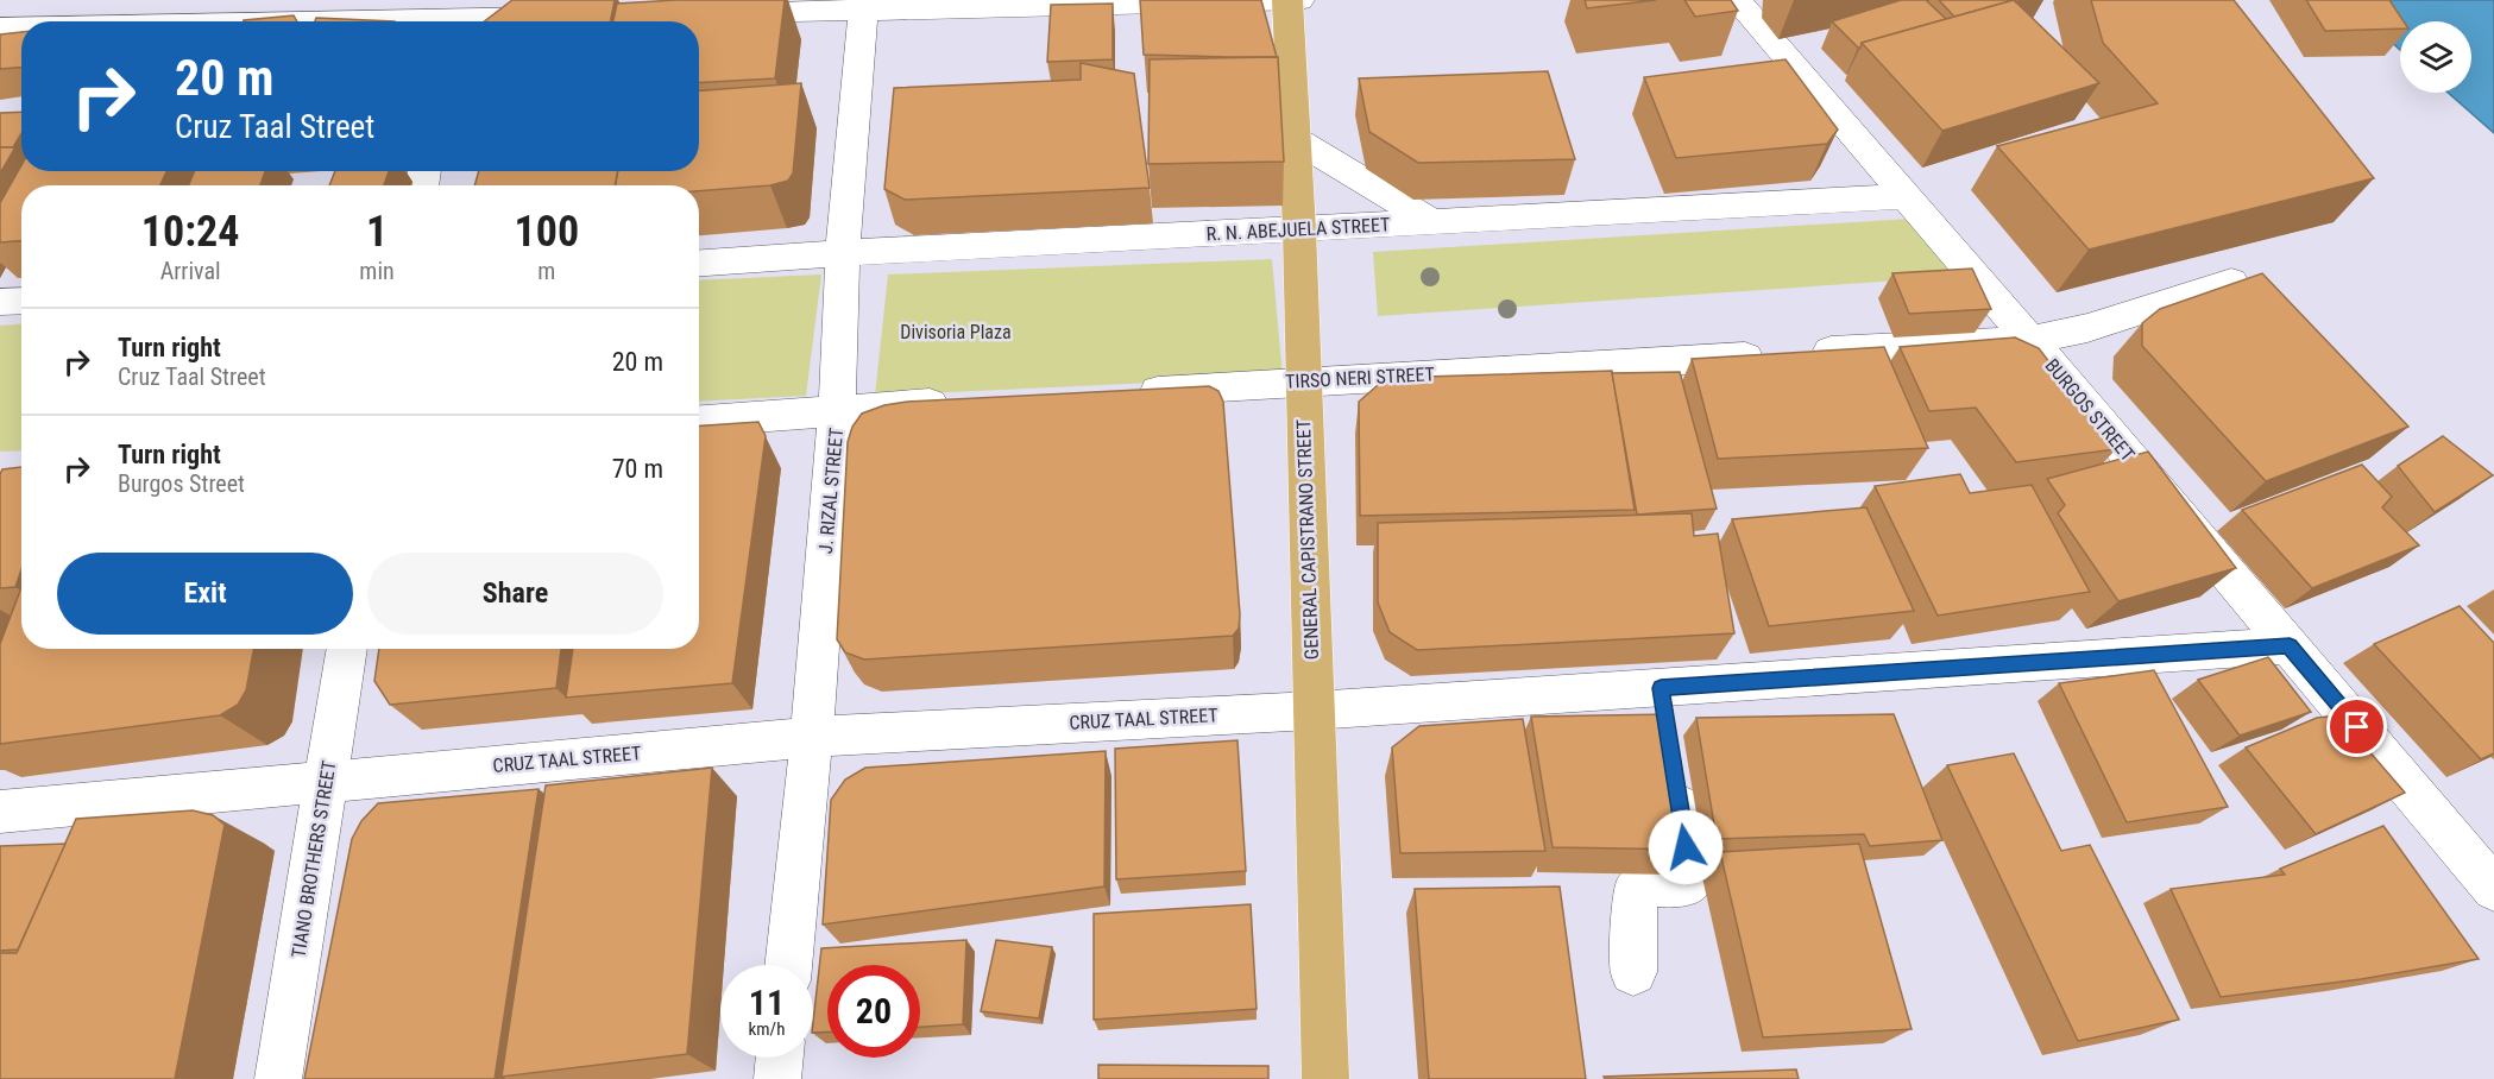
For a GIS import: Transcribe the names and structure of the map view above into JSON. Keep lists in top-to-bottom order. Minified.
{"streets":{"main road":["GENERAL CAPISTRANO STREET"],"street":["R. N. ABEJUELA STREET","TIRSO NERI STREET","BURGOS STREET","J. RIZAL STREET","CRUZ TAAL STREET","TIANO BROTHERS STREET"]},"crossings":[["R. N. ABEJUELA STREET","BURGOS STREET"],["R. N. ABEJUELA STREET","J. RIZAL STREET"],["R. N. ABEJUELA STREET","GENERAL CAPISTRANO STREET"],["TIRSO NERI STREET","BURGOS STREET"],["TIRSO NERI STREET","GENERAL CAPISTRANO STREET"],["BURGOS STREET","CRUZ TAAL STREET"],["J. RIZAL STREET","CRUZ TAAL STREET"],["GENERAL CAPISTRANO STREET","CRUZ TAAL STREET"],["CRUZ TAAL STREET","TIANO BROTHERS STREET"]],"parks":["Divisoria Plaza"],"page":{"turn":["20 m","Cruz Taal Street"],"eta":["10:24","Arrival","1","min","100","m"],"list":[{"name":"Turn right","note":"Cruz Taal Street","value":"20 m"},{"name":"Turn right","note":"Burgos Street","value":"70 m"}],"buttons":["Exit","Share"],"speed":"11 km/h","limit":"20"}}
